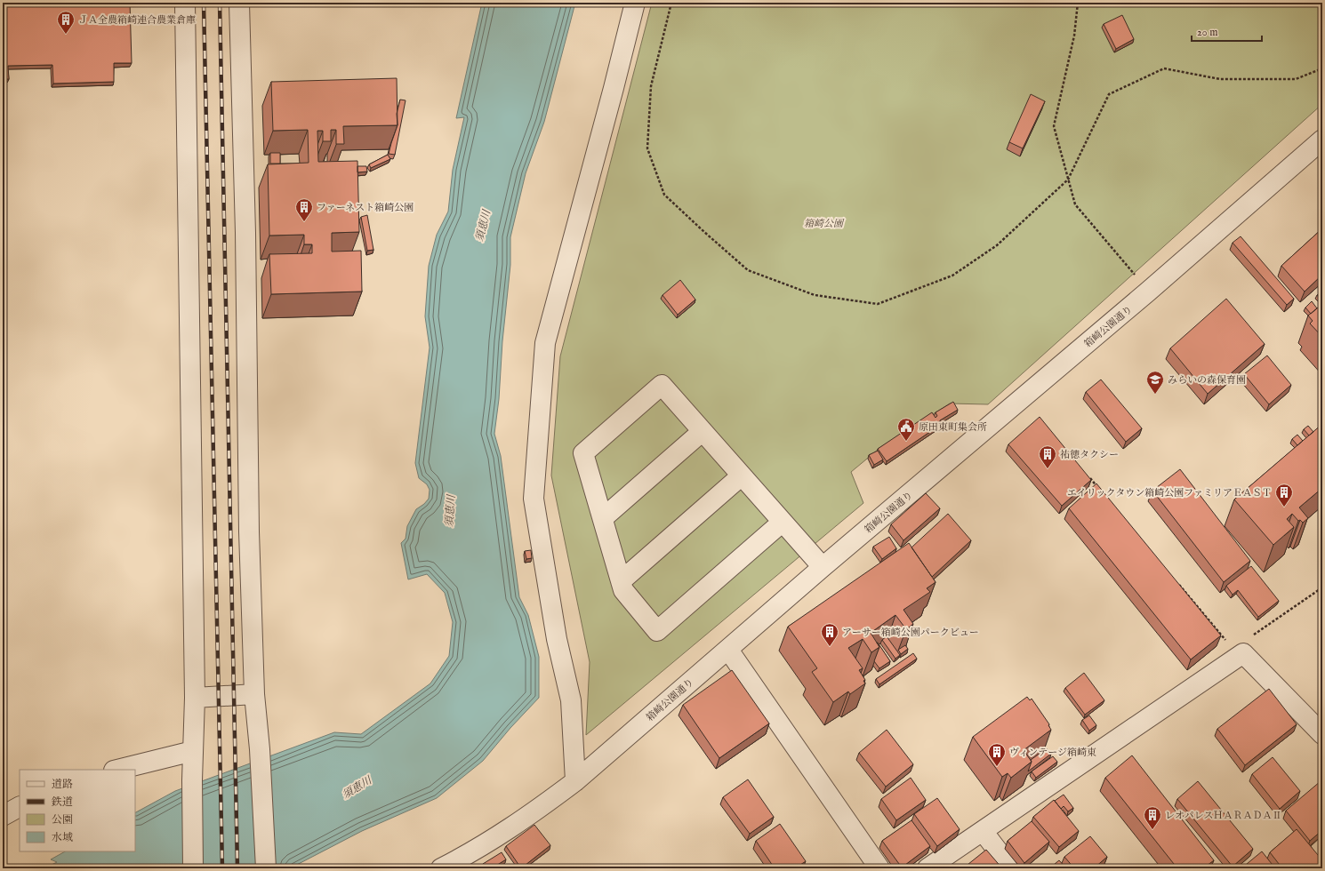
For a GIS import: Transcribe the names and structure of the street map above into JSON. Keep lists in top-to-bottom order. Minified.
{"streets":{"street":["箱崎公園通り"]},"water":["須恵川"],"parks":["箱崎公園"],"places":{"building":["ＪＡ全農箱崎連合農業倉庫","ファーネスト箱崎公園","祐徳タクシー","エイリックタウン箱崎公園ファミリアＥＡＳＴ","アーサー箱崎公園パークビュー","ヴィンテージ箱崎東","レオパレスＨＡＲＡＤＡⅡ"],"school or university":["みらいの森保育園"],"public building":["原田東町集会所"]},"legend":["道路","鉄道","公園","水域"],"scale_bar":"20 m"}
